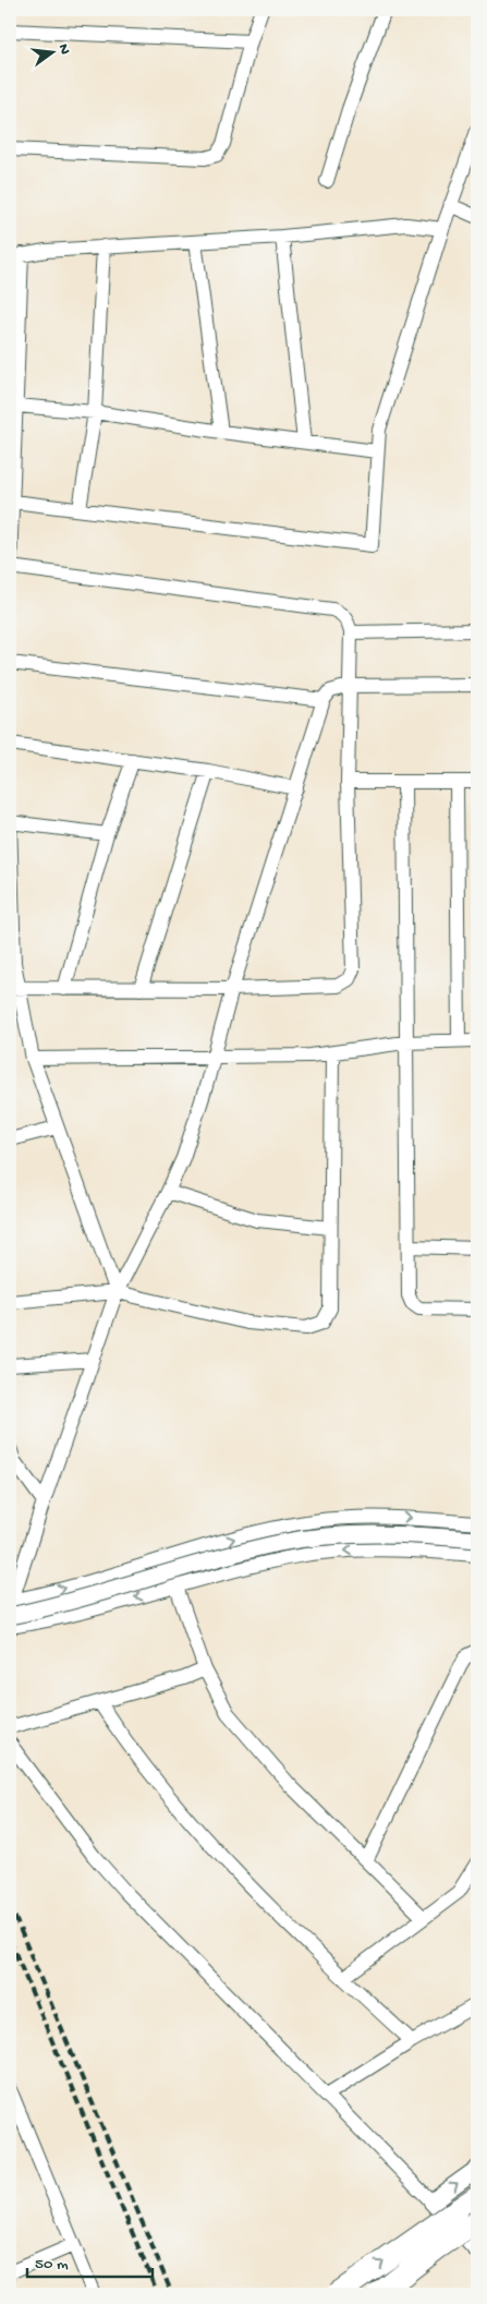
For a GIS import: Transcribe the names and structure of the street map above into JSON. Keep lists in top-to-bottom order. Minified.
{"scale_bar":"50 m","north":"right"}
